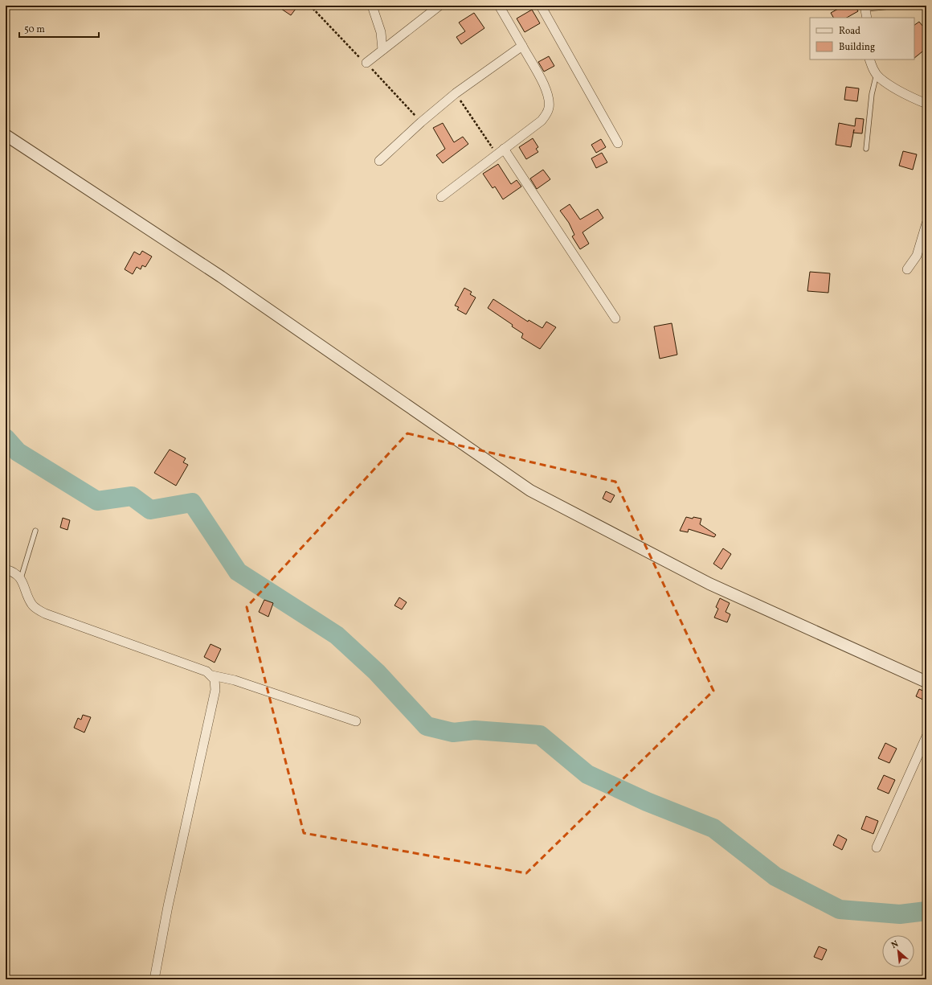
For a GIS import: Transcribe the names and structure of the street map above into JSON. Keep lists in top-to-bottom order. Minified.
{"legend":["Road","Building"],"scale_bar":"50 m","north":"top left"}
